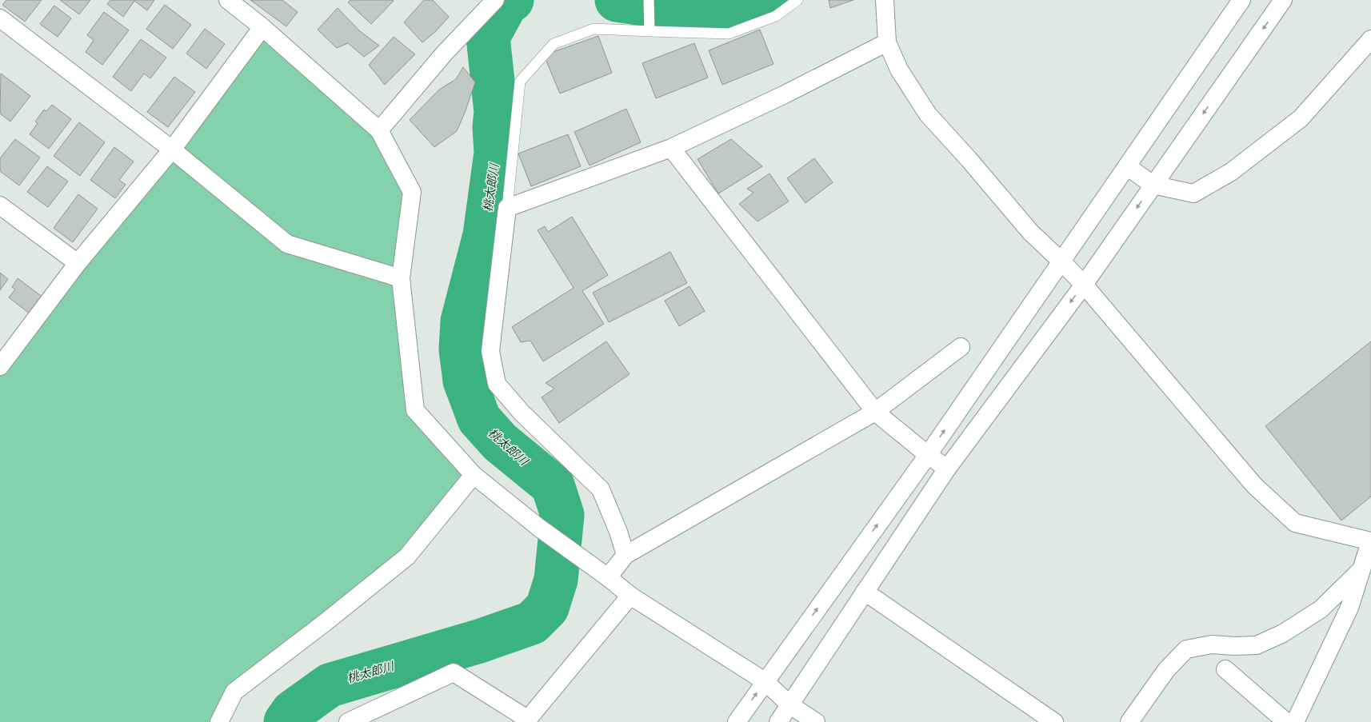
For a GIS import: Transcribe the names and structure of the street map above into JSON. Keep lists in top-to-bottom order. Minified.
{"water":["桃太郎川"]}
